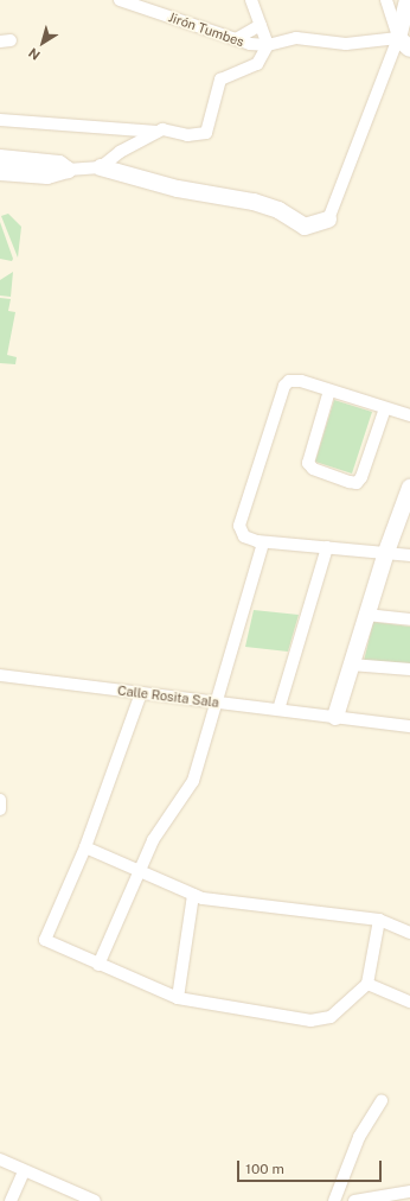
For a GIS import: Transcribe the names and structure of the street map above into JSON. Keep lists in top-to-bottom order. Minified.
{"streets":{"street":["Jirón Tumbes","Calle Rosita Sala"]},"scale_bar":"100 m","north":"bottom left"}
